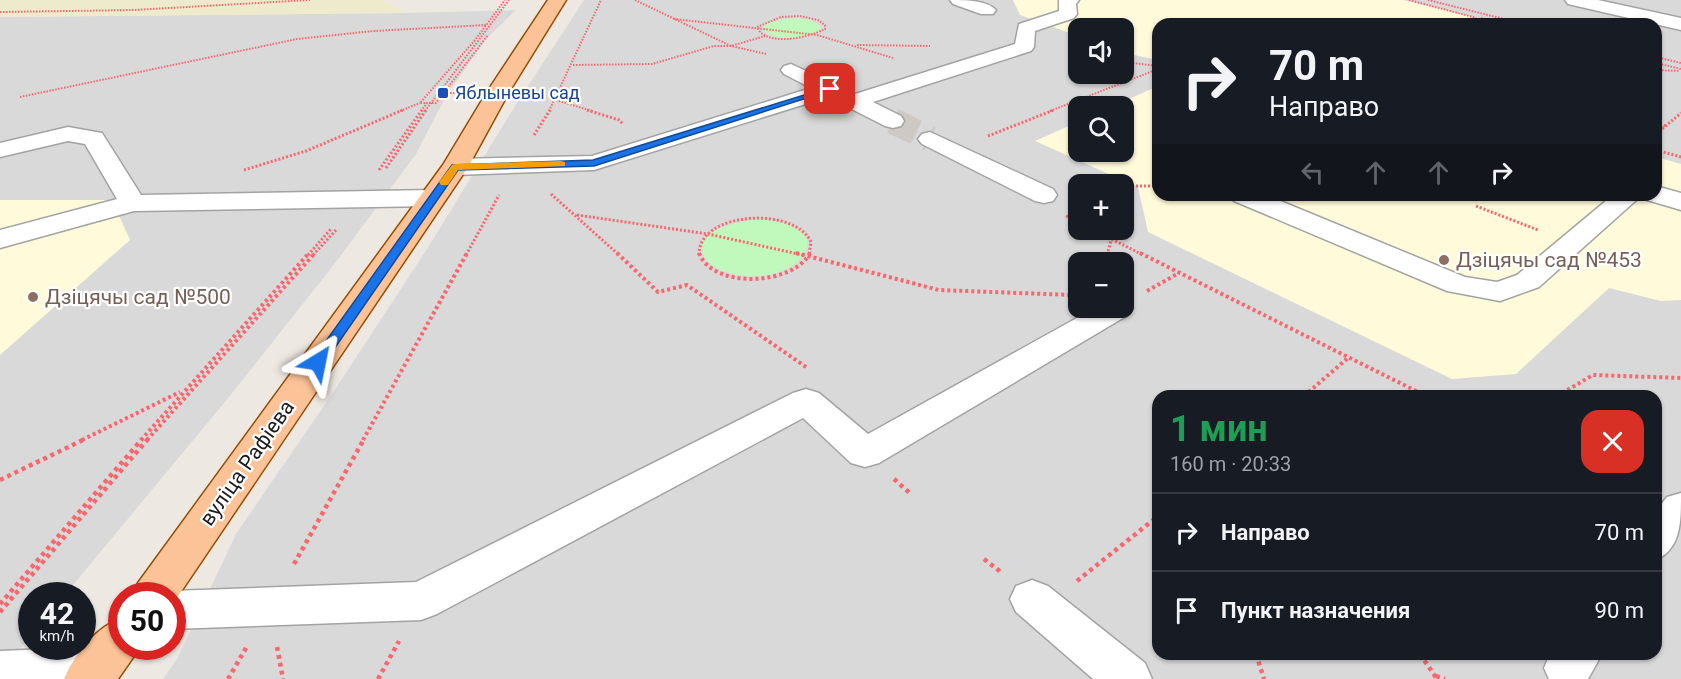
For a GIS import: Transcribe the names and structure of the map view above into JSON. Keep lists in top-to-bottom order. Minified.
{"streets":{"main road":["вуліца Рафіева"]},"places":{"transit":["Яблыневы сад"],"other":["Дзіцячы сад №453","Дзіцячы сад №500"]},"page":{"map_buttons":["+","−"],"turn":["70 m","Направо"],"heading":["1 мин","160 m · 20:33"],"list":[{"name":"Направо","value":"70 m"},{"name":"Пункт назначения","value":"90 m"}],"speed":"42 km/h","limit":"50"}}
